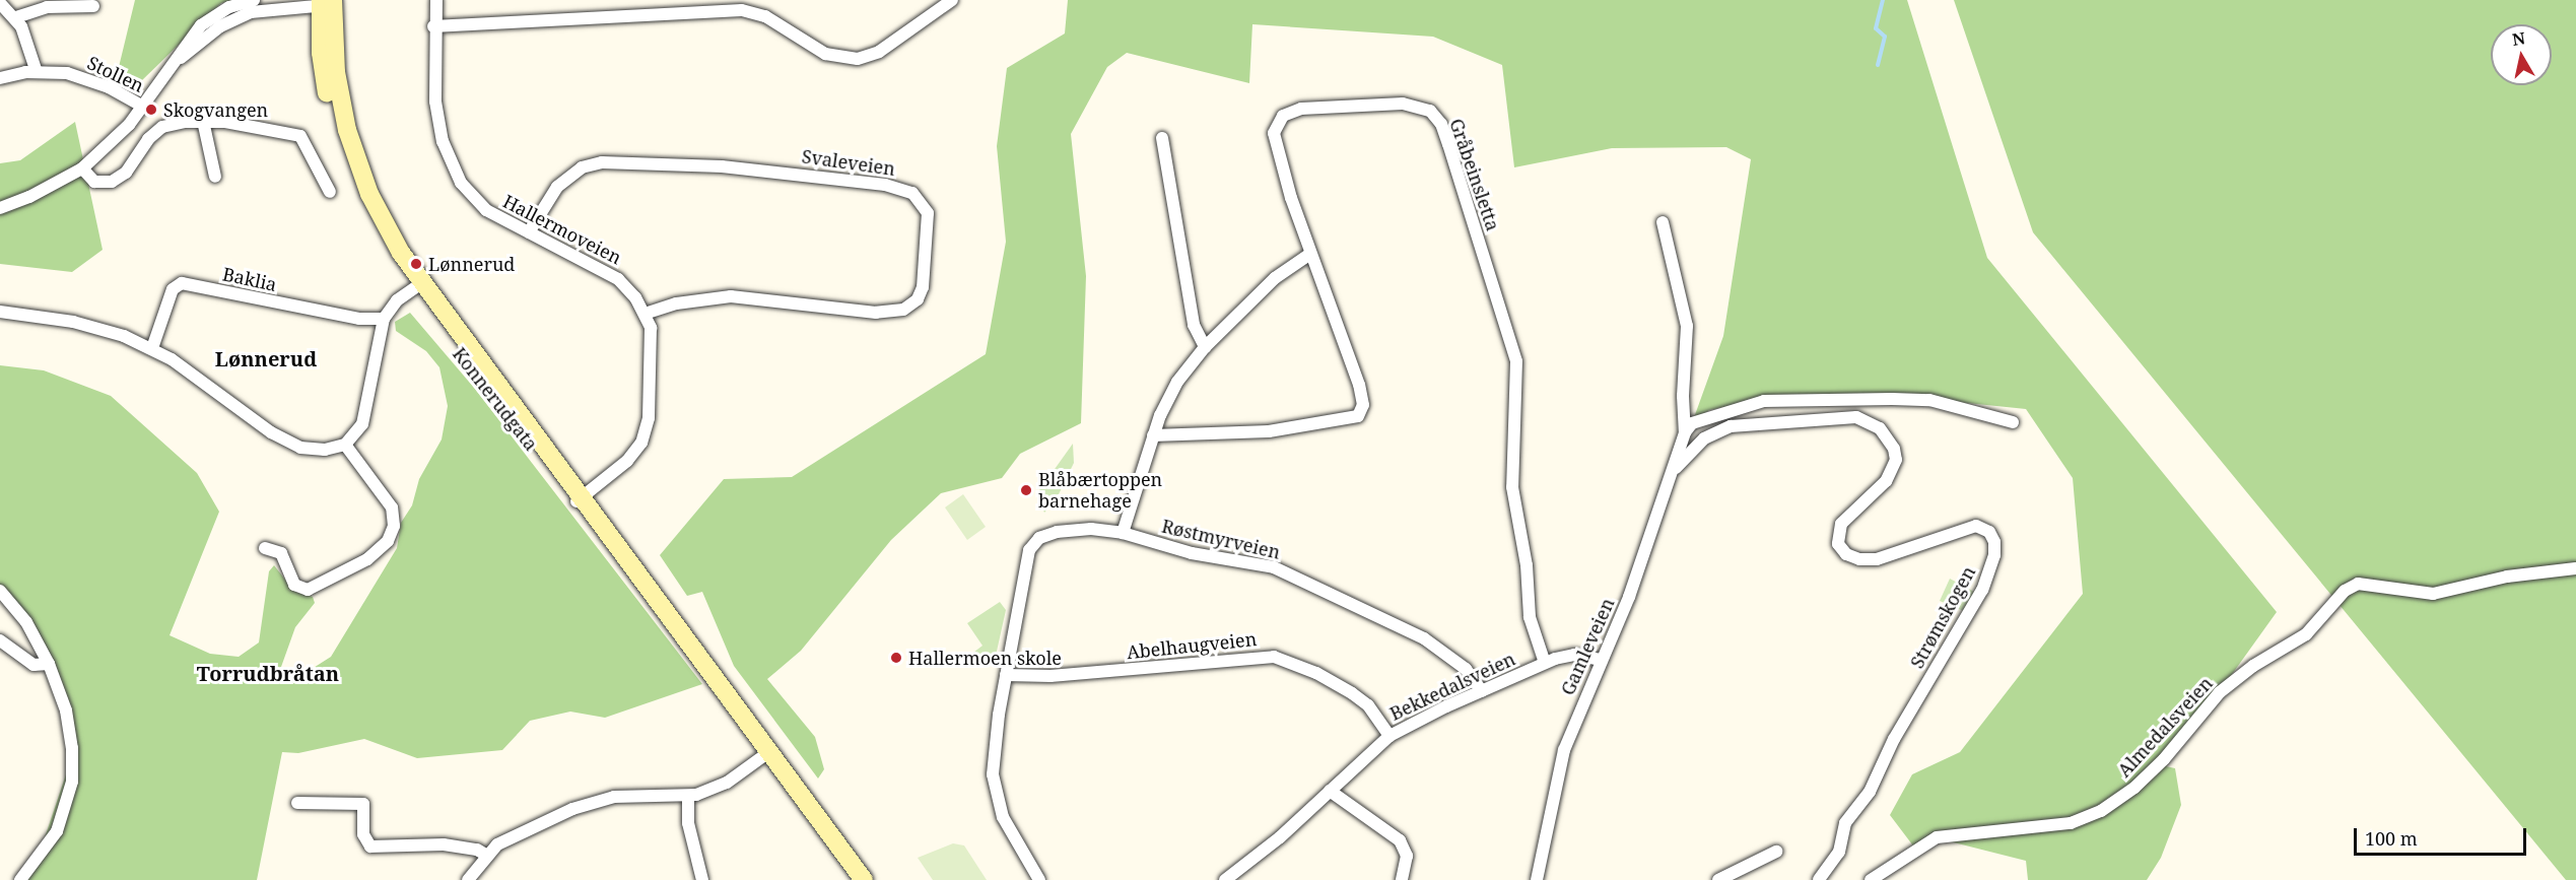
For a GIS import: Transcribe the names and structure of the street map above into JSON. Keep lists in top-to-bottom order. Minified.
{"streets":{"main road":["Konnerudgata"],"street":["Stollen","Svaleveien","Gråbeinsletta","Hallermoveien","Baklia","Røstmyrveien","Strømskogen","Abelhaugveien","Gamleveien","Bekkedalsveien","Almedalsveien"]},"crossings":[["Svaleveien","Hallermoveien"],["Gråbeinsletta","Bekkedalsveien"],["Røstmyrveien","Abelhaugveien"],["Røstmyrveien","Bekkedalsveien"],["Strømskogen","Gamleveien"],["Abelhaugveien","Bekkedalsveien"],["Gamleveien","Bekkedalsveien"]],"districts":["Lønnerud","Torrudbråtan"],"places":["Skogvangen","Lønnerud","Blåbærtoppen barnehage","Hallermoen skole"],"scale_bar":"100 m","north":"top"}
